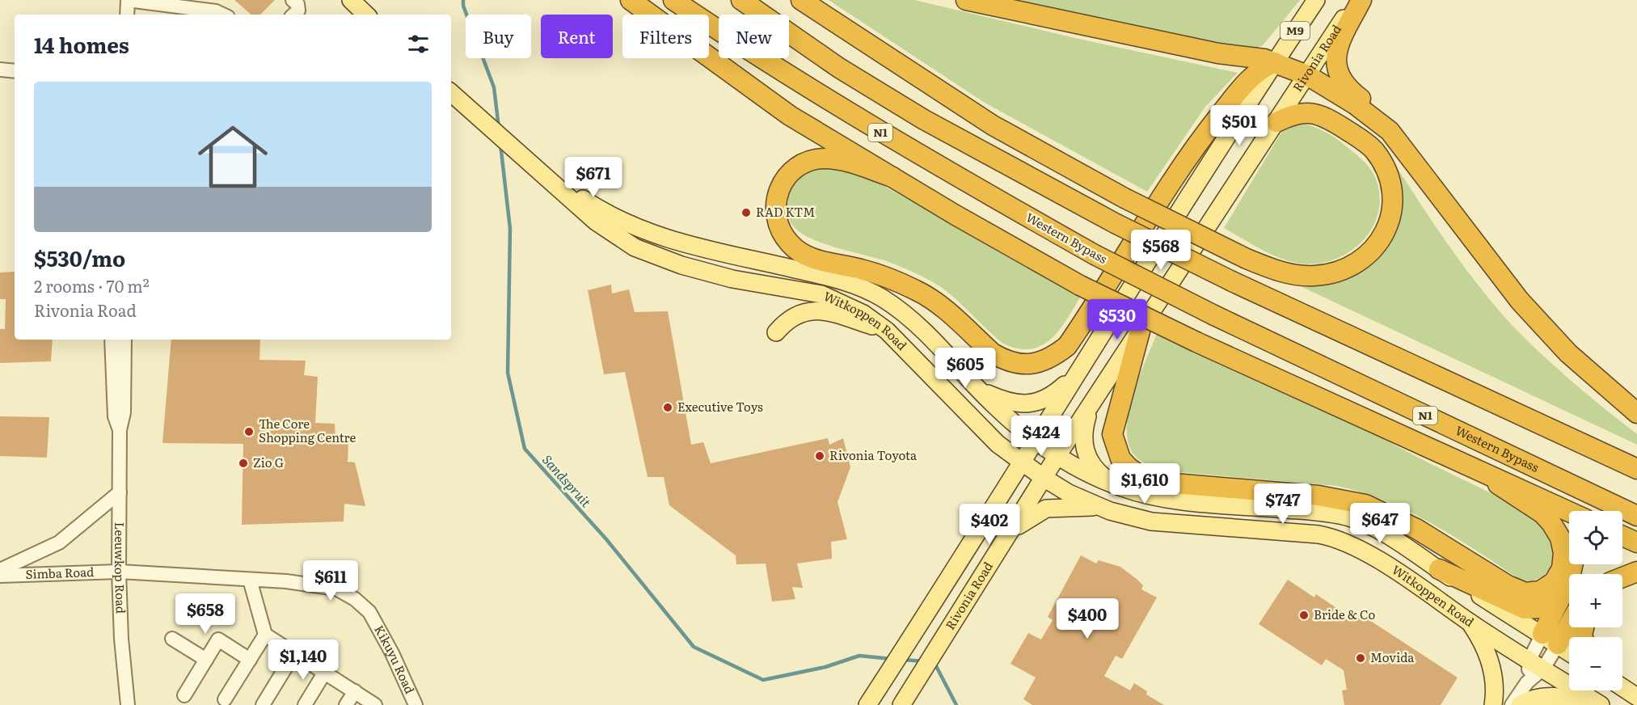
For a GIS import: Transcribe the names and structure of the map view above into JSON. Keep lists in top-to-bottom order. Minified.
{"streets":{"highway":["N1","Western Bypass"],"main road":["M9","Rivonia Road","Witkoppen Road"],"street":["Leeuwkop Road","Simba Road","Kikuyu Road"]},"crossings":[["M9","Witkoppen Road"],["Rivonia Road","Witkoppen Road"],["Leeuwkop Road","Simba Road"],["Leeuwkop Road","Kikuyu Road"],["Simba Road","Kikuyu Road"]],"water":["Sandspruit"],"places":["RAD KTM","Executive Toys","The Core Shopping Centre","Rivonia Toyota","Zio G","Bride & Co","Movida"],"page":{"chip":["Buy","Rent","Filters","New"],"heading":"14 homes","list":[{"name":"$530/mo","note":"2 rooms · 70 m² · Rivonia Road"}],"price":["$501","$671","$568","$530","$605","$424","$1,610","$747","$647","$402","$611","$658","$400","$1,140"],"map_buttons":["+","−"]}}
